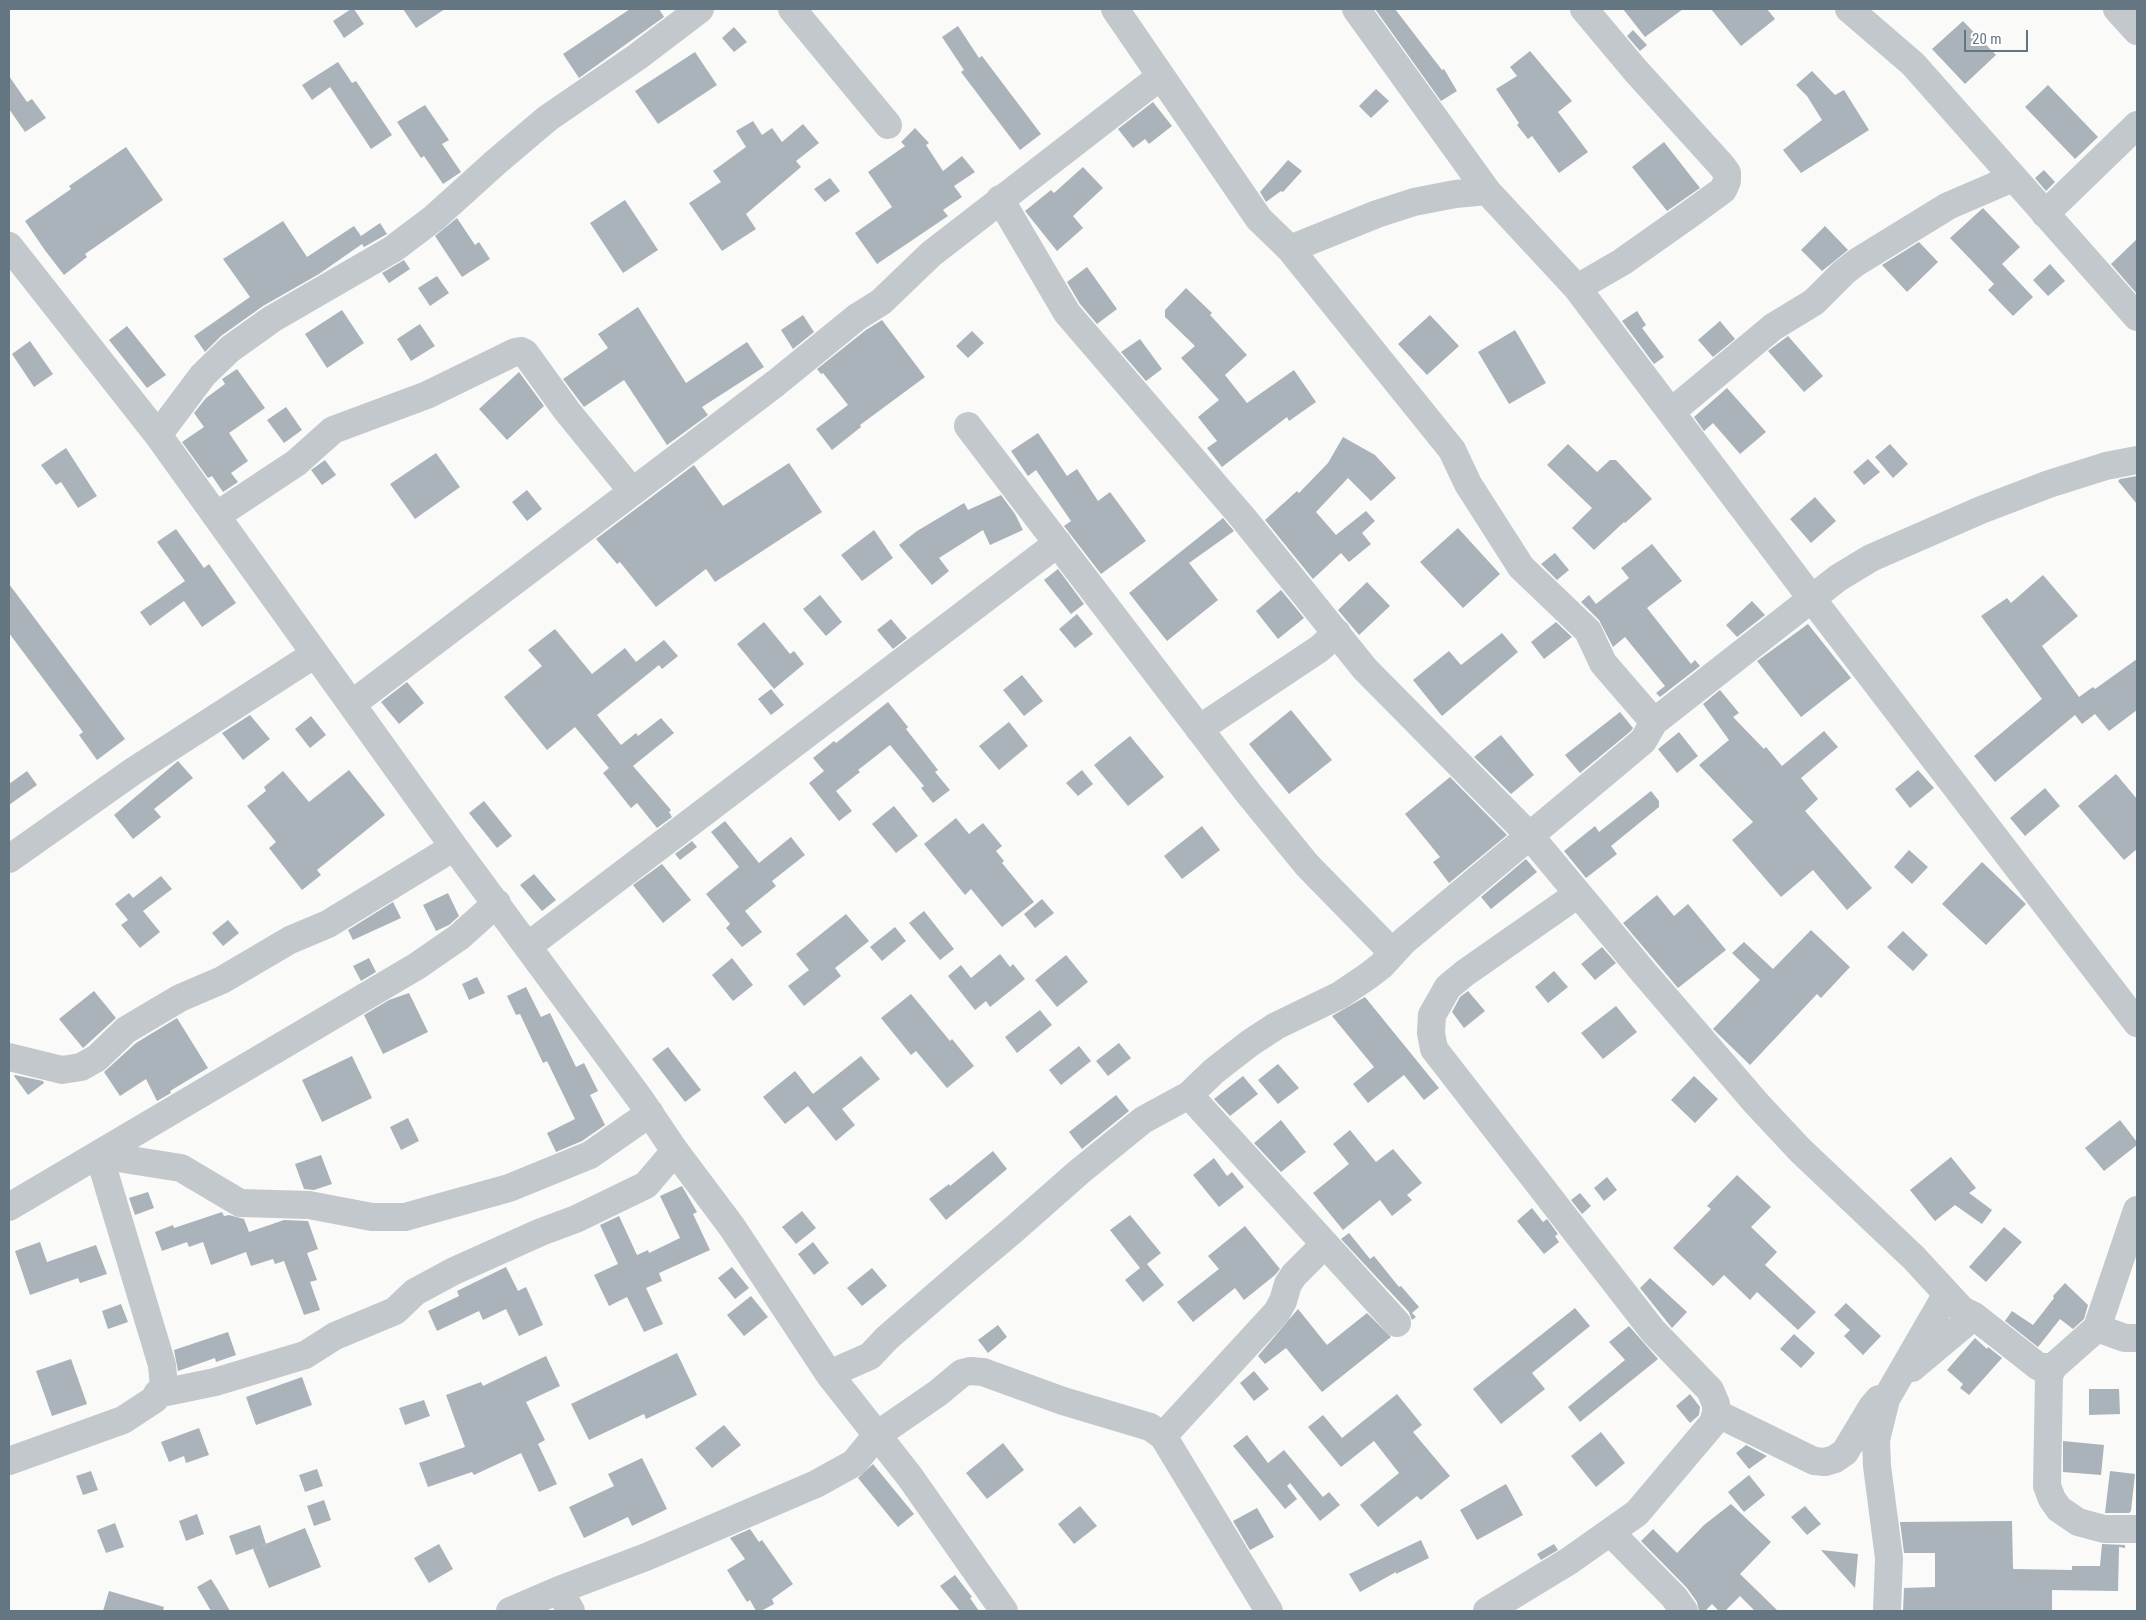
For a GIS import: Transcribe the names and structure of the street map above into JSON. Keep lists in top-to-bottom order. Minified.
{"scale_bar":"20 m"}
